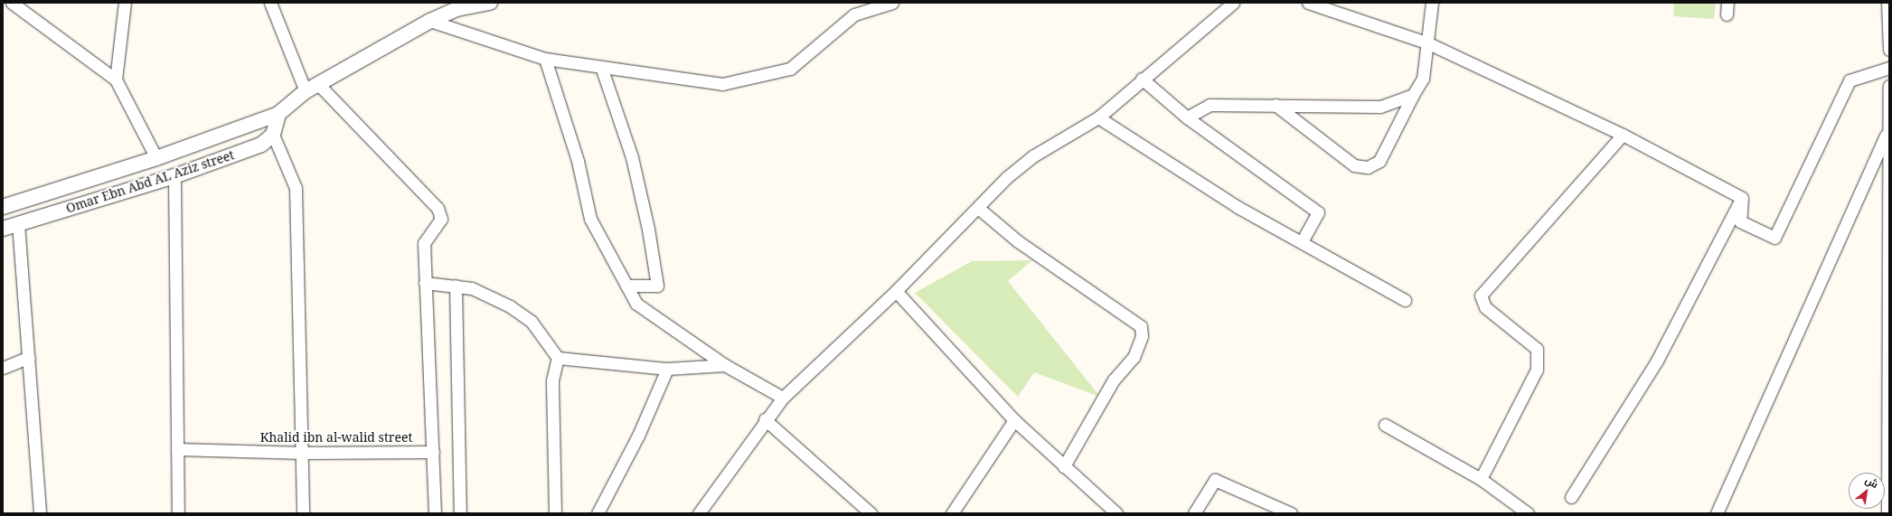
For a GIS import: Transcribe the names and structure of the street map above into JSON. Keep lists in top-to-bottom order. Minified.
{"streets":{"street":["Omar Ebn Abd AL Aziz street","Khalid ibn al-walid street"]},"north":"top right"}
